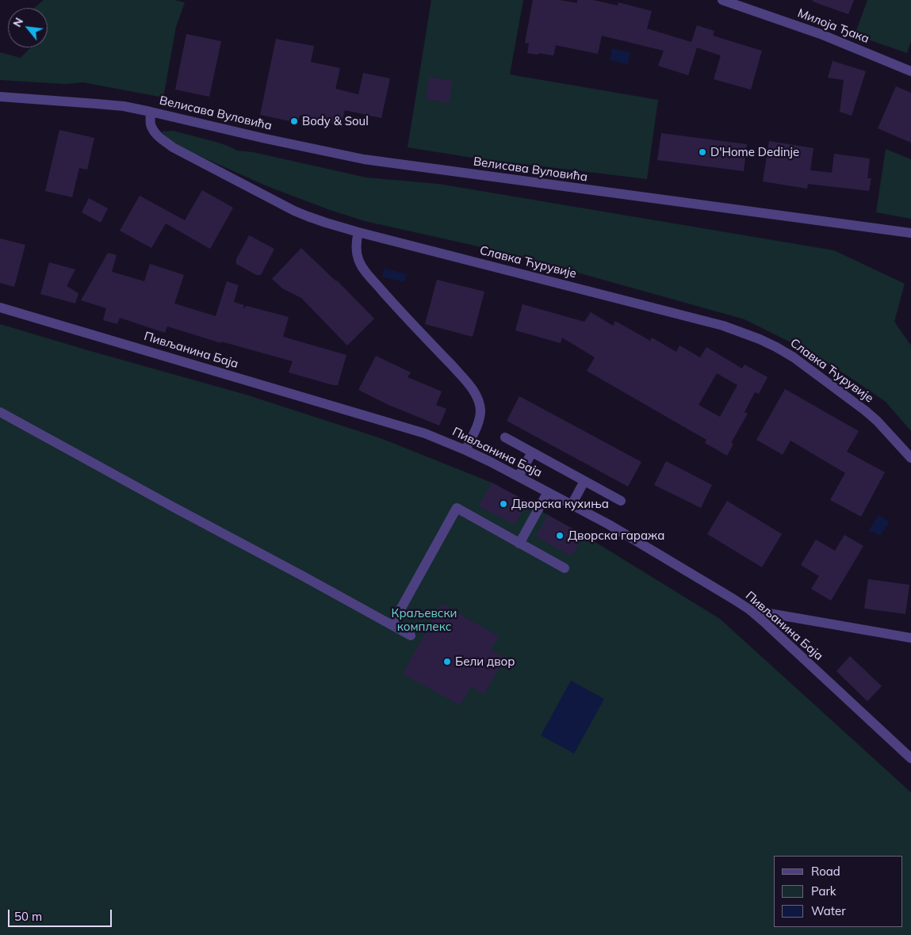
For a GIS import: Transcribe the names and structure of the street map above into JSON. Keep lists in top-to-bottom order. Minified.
{"streets":{"street":["Милоја Ђака","Велисава Вуловића","Славка Ћурувије","Пивљанина Баја"]},"crossings":[["Велисава Вуловића","Славка Ћурувије"]],"parks":["Краљевски комплекс"],"places":["Body & Soul","D'Home Dedinje","Дворска кухиња","Дворска гаража","Бели двор"],"legend":["Road","Park","Water"],"scale_bar":"50 m","north":"top left"}
